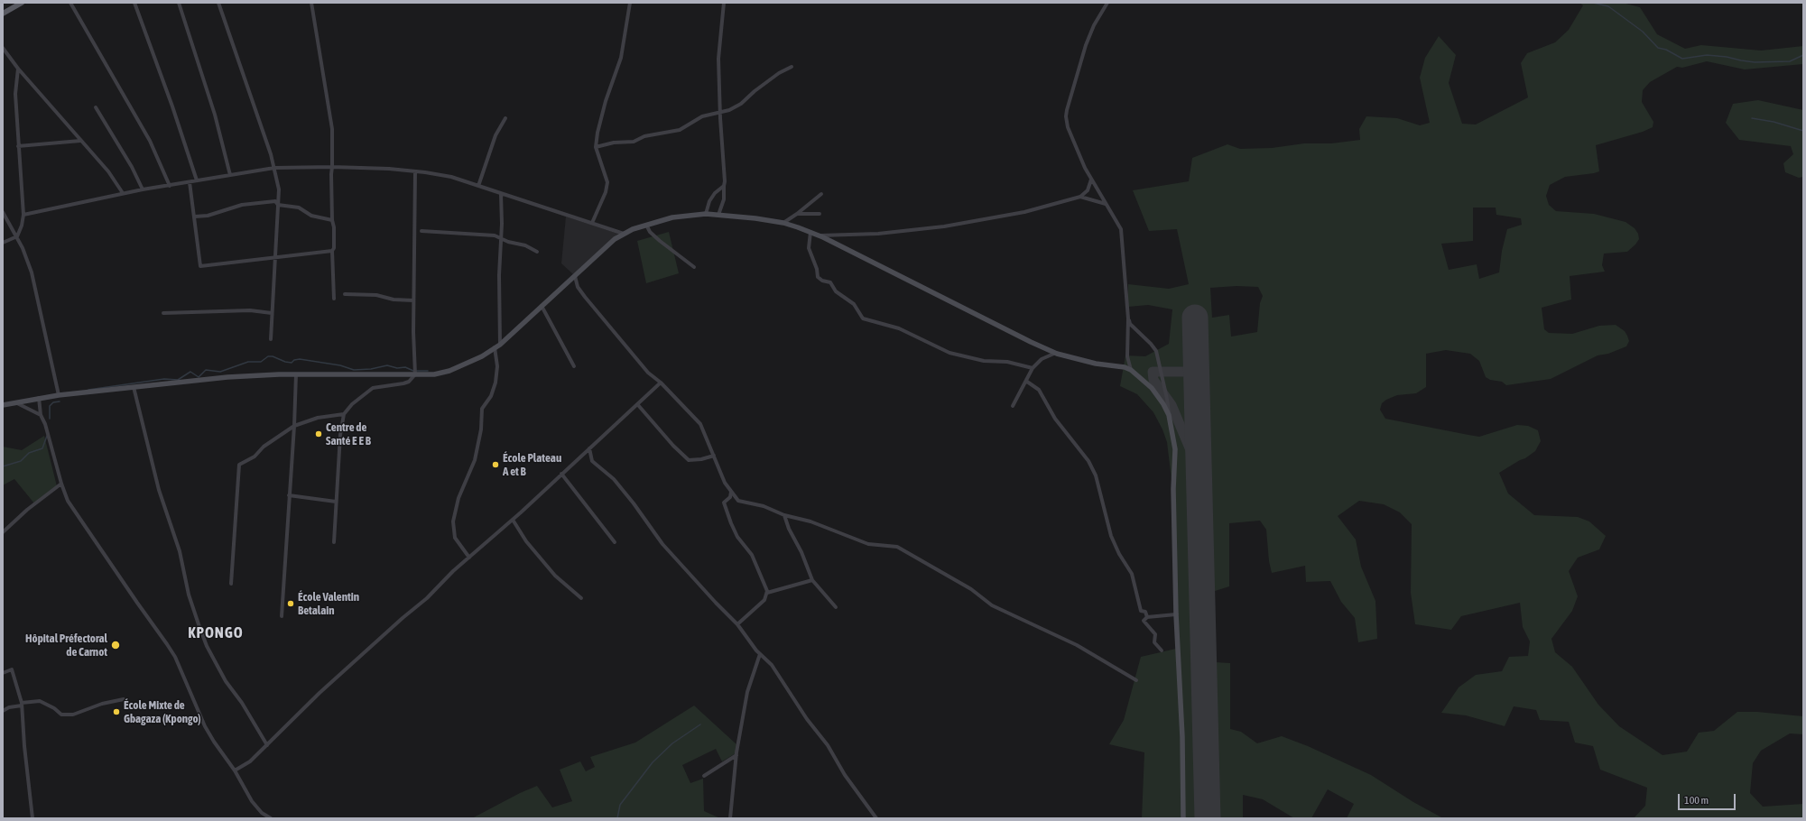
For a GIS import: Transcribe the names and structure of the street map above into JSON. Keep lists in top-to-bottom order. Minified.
{"districts":["KPONGO"],"places":["Centre de Santé E E B","École Plateau A et B","École Valentin Betalain","Hôpital Préfectoral de Carnot","École Mixte de Gbagaza (Kpongo)"],"scale_bar":"100 m"}
